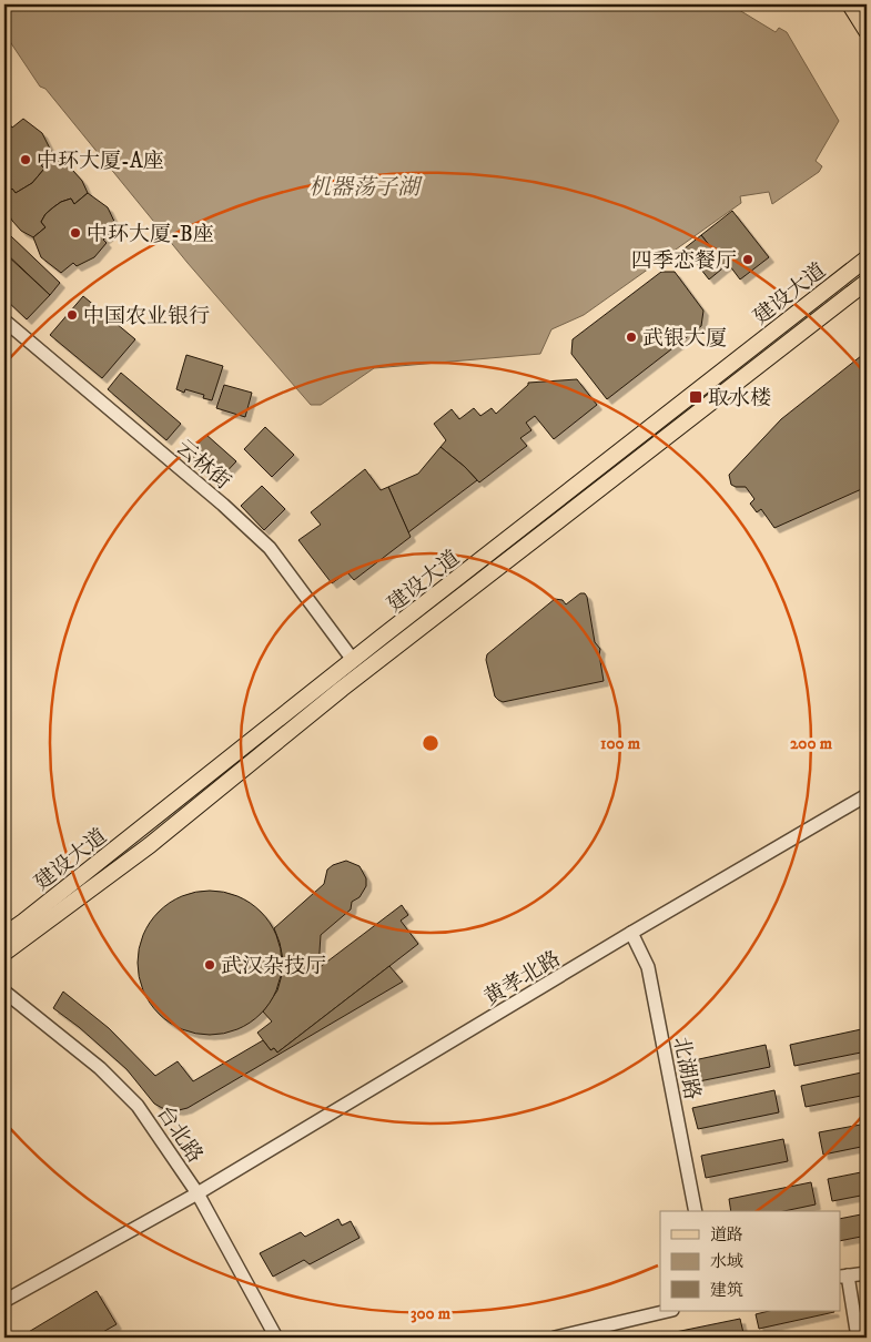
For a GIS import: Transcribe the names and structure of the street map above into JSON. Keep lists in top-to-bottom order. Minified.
{"streets":{"main road":["建设大道"],"street":["云林街","黄孝北路","北湖路","台北路"]},"crossings":[["建设大道","云林街"],["黄孝北路","北湖路"],["黄孝北路","台北路"]],"water":["机器荡子湖"],"places":{"other":["中环大厦-A座","中环大厦-B座","四季恋餐厅","中国农业银行","武银大厦","武汉杂技厅"],"transit":["取水楼"]},"legend":["道路","水域","建筑"],"rings":["100 m","200 m","300 m"]}
